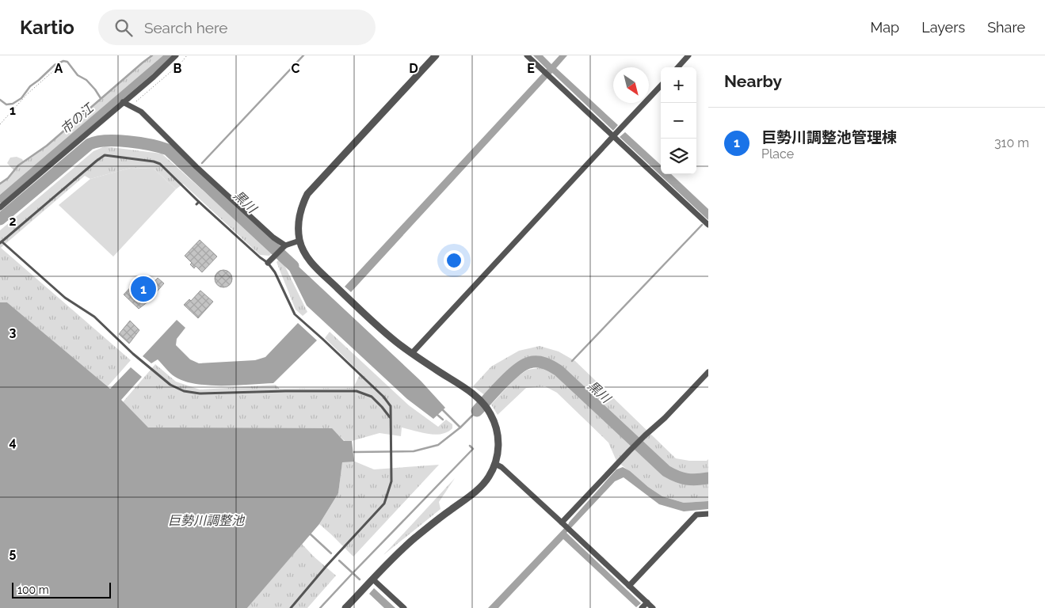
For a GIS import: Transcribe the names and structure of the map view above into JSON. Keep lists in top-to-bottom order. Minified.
{"water":["市の江","黒川","巨勢川調整池"],"scale_bar":"100 m","north":"bottom right","page":{"header":"Kartio","search":"Search here","nav":["Map","Layers","Share"],"heading":"Nearby","map_buttons":["+","−"],"list":[{"mark":"1","name":"巨勢川調整池管理棟","note":"Place","value":"310 m"}],"pins":"1","scale":"100 m"},"grid":{"columns":["A","B","C","D","E"],"rows":["1","2","3","4","5"]}}
